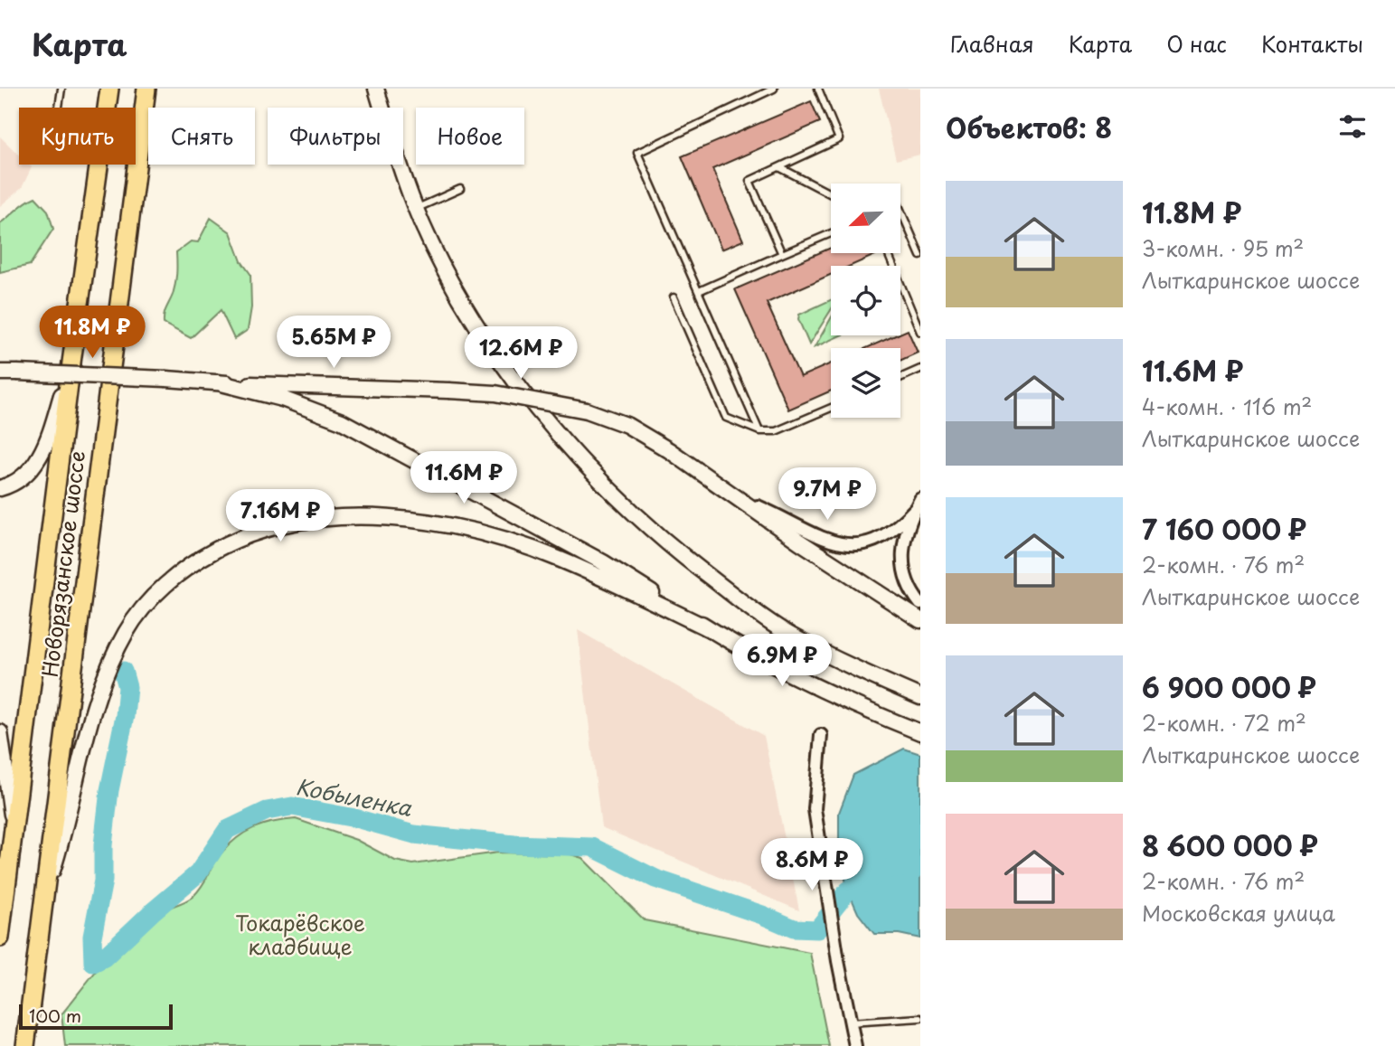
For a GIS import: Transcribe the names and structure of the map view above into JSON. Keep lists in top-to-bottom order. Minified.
{"streets":{"highway":["Новорязанское шоссе"]},"water":["Кобыленка"],"parks":["Токарёвское кладбище"],"scale_bar":"100 m","north":"bottom left","page":{"header":"Карта","nav":["Главная","Карта","О нас","Контакты"],"heading":"Объектов: 8","chip":["Купить","Снять","Фильтры","Новое"],"list":[{"name":"11.8M ₽","note":"3-комн. · 95 m² · Лыткаринское шоссе"},{"name":"11.6M ₽","note":"4-комн. · 116 m² · Лыткаринское шоссе"},{"name":"7 160 000 ₽","note":"2-комн. · 76 m² · Лыткаринское шоссе"},{"name":"6 900 000 ₽","note":"2-комн. · 72 m² · Лыткаринское шоссе"},{"name":"8 600 000 ₽","note":"2-комн. · 76 m² · Московская улица"}],"price":["11.8M ₽","5.65M ₽","12.6M ₽","11.6M ₽","9.7M ₽","7.16M ₽","6.9M ₽","8.6M ₽"],"scale":"100 m"}}
